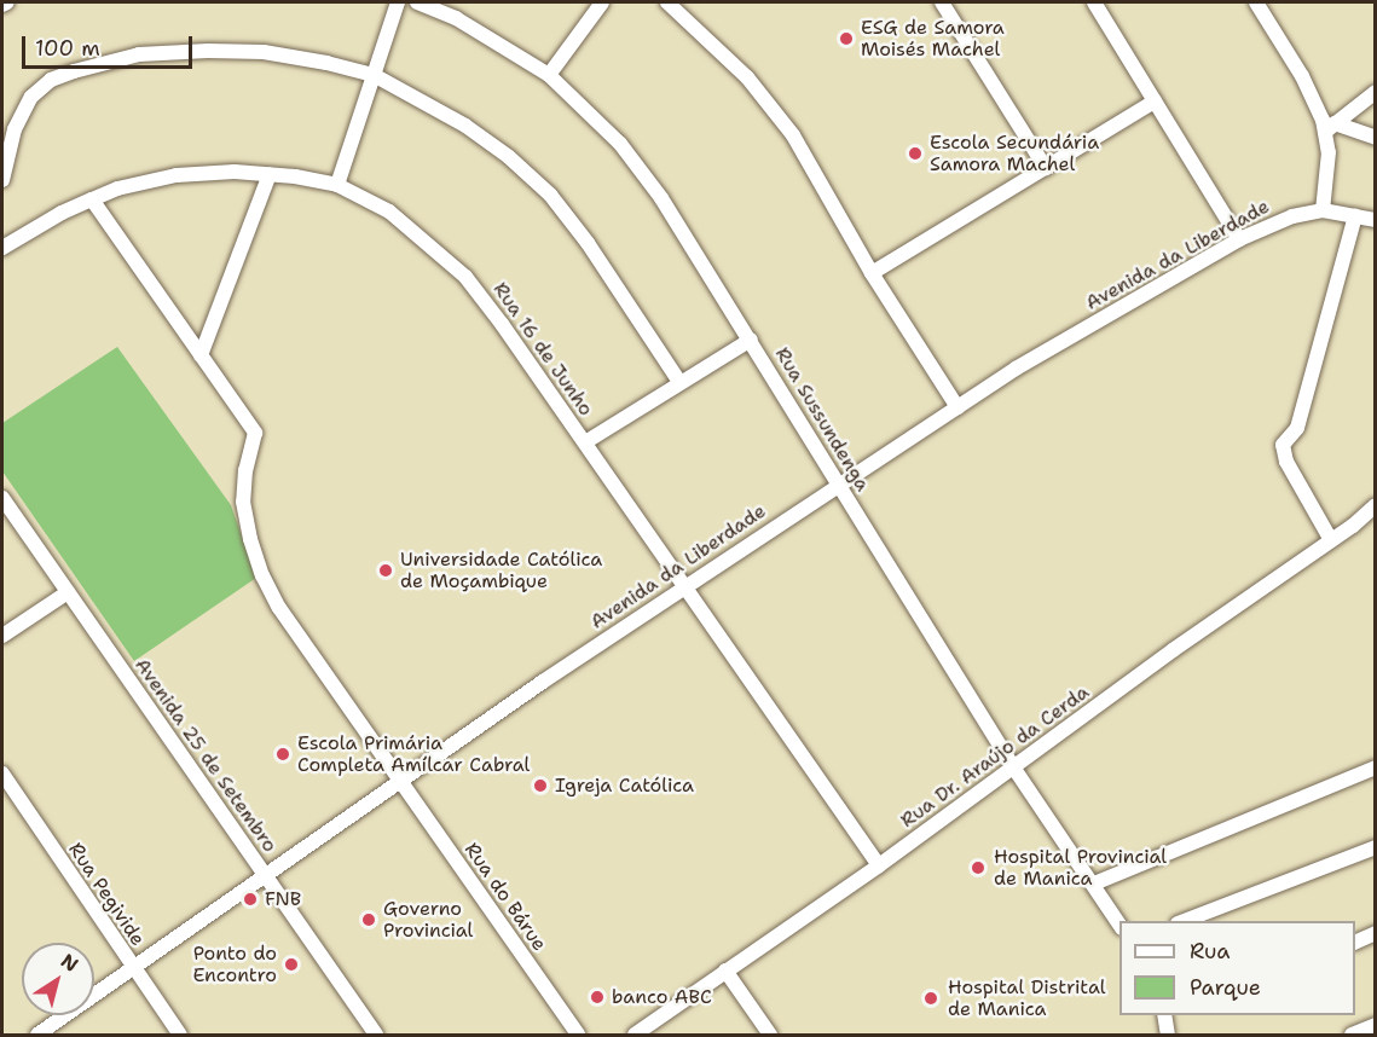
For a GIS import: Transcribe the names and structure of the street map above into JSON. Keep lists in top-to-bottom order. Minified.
{"streets":{"street":["Avenida da Liberdade","Rua 16 de Junho","Rua Sussundenga","Avenida 25 de Setembro","Rua Dr. Araújo da Cerda","Rua Pegivide","Rua do Bárue"]},"crossings":[["Avenida da Liberdade","Rua 16 de Junho"],["Avenida da Liberdade","Rua Sussundenga"],["Avenida da Liberdade","Avenida 25 de Setembro"],["Avenida da Liberdade","Rua Pegivide"],["Avenida da Liberdade","Rua do Bárue"],["Rua 16 de Junho","Rua Dr. Araújo da Cerda"],["Rua 16 de Junho","Rua do Bárue"],["Rua Sussundenga","Rua Dr. Araújo da Cerda"]],"places":["ESG de Samora Moisés Machel","Escola Secundária Samora Machel","Universidade Católica de Moçambique","Escola Primária Completa Amílcar Cabral","Igreja Católica","Hospital Provincial de Manica","FNB","Governo Provincial","Ponto do Encontro","banco ABC","Hospital Distrital de Manica"],"legend":["Rua","Parque"],"scale_bar":"100 m","north":"top right"}
